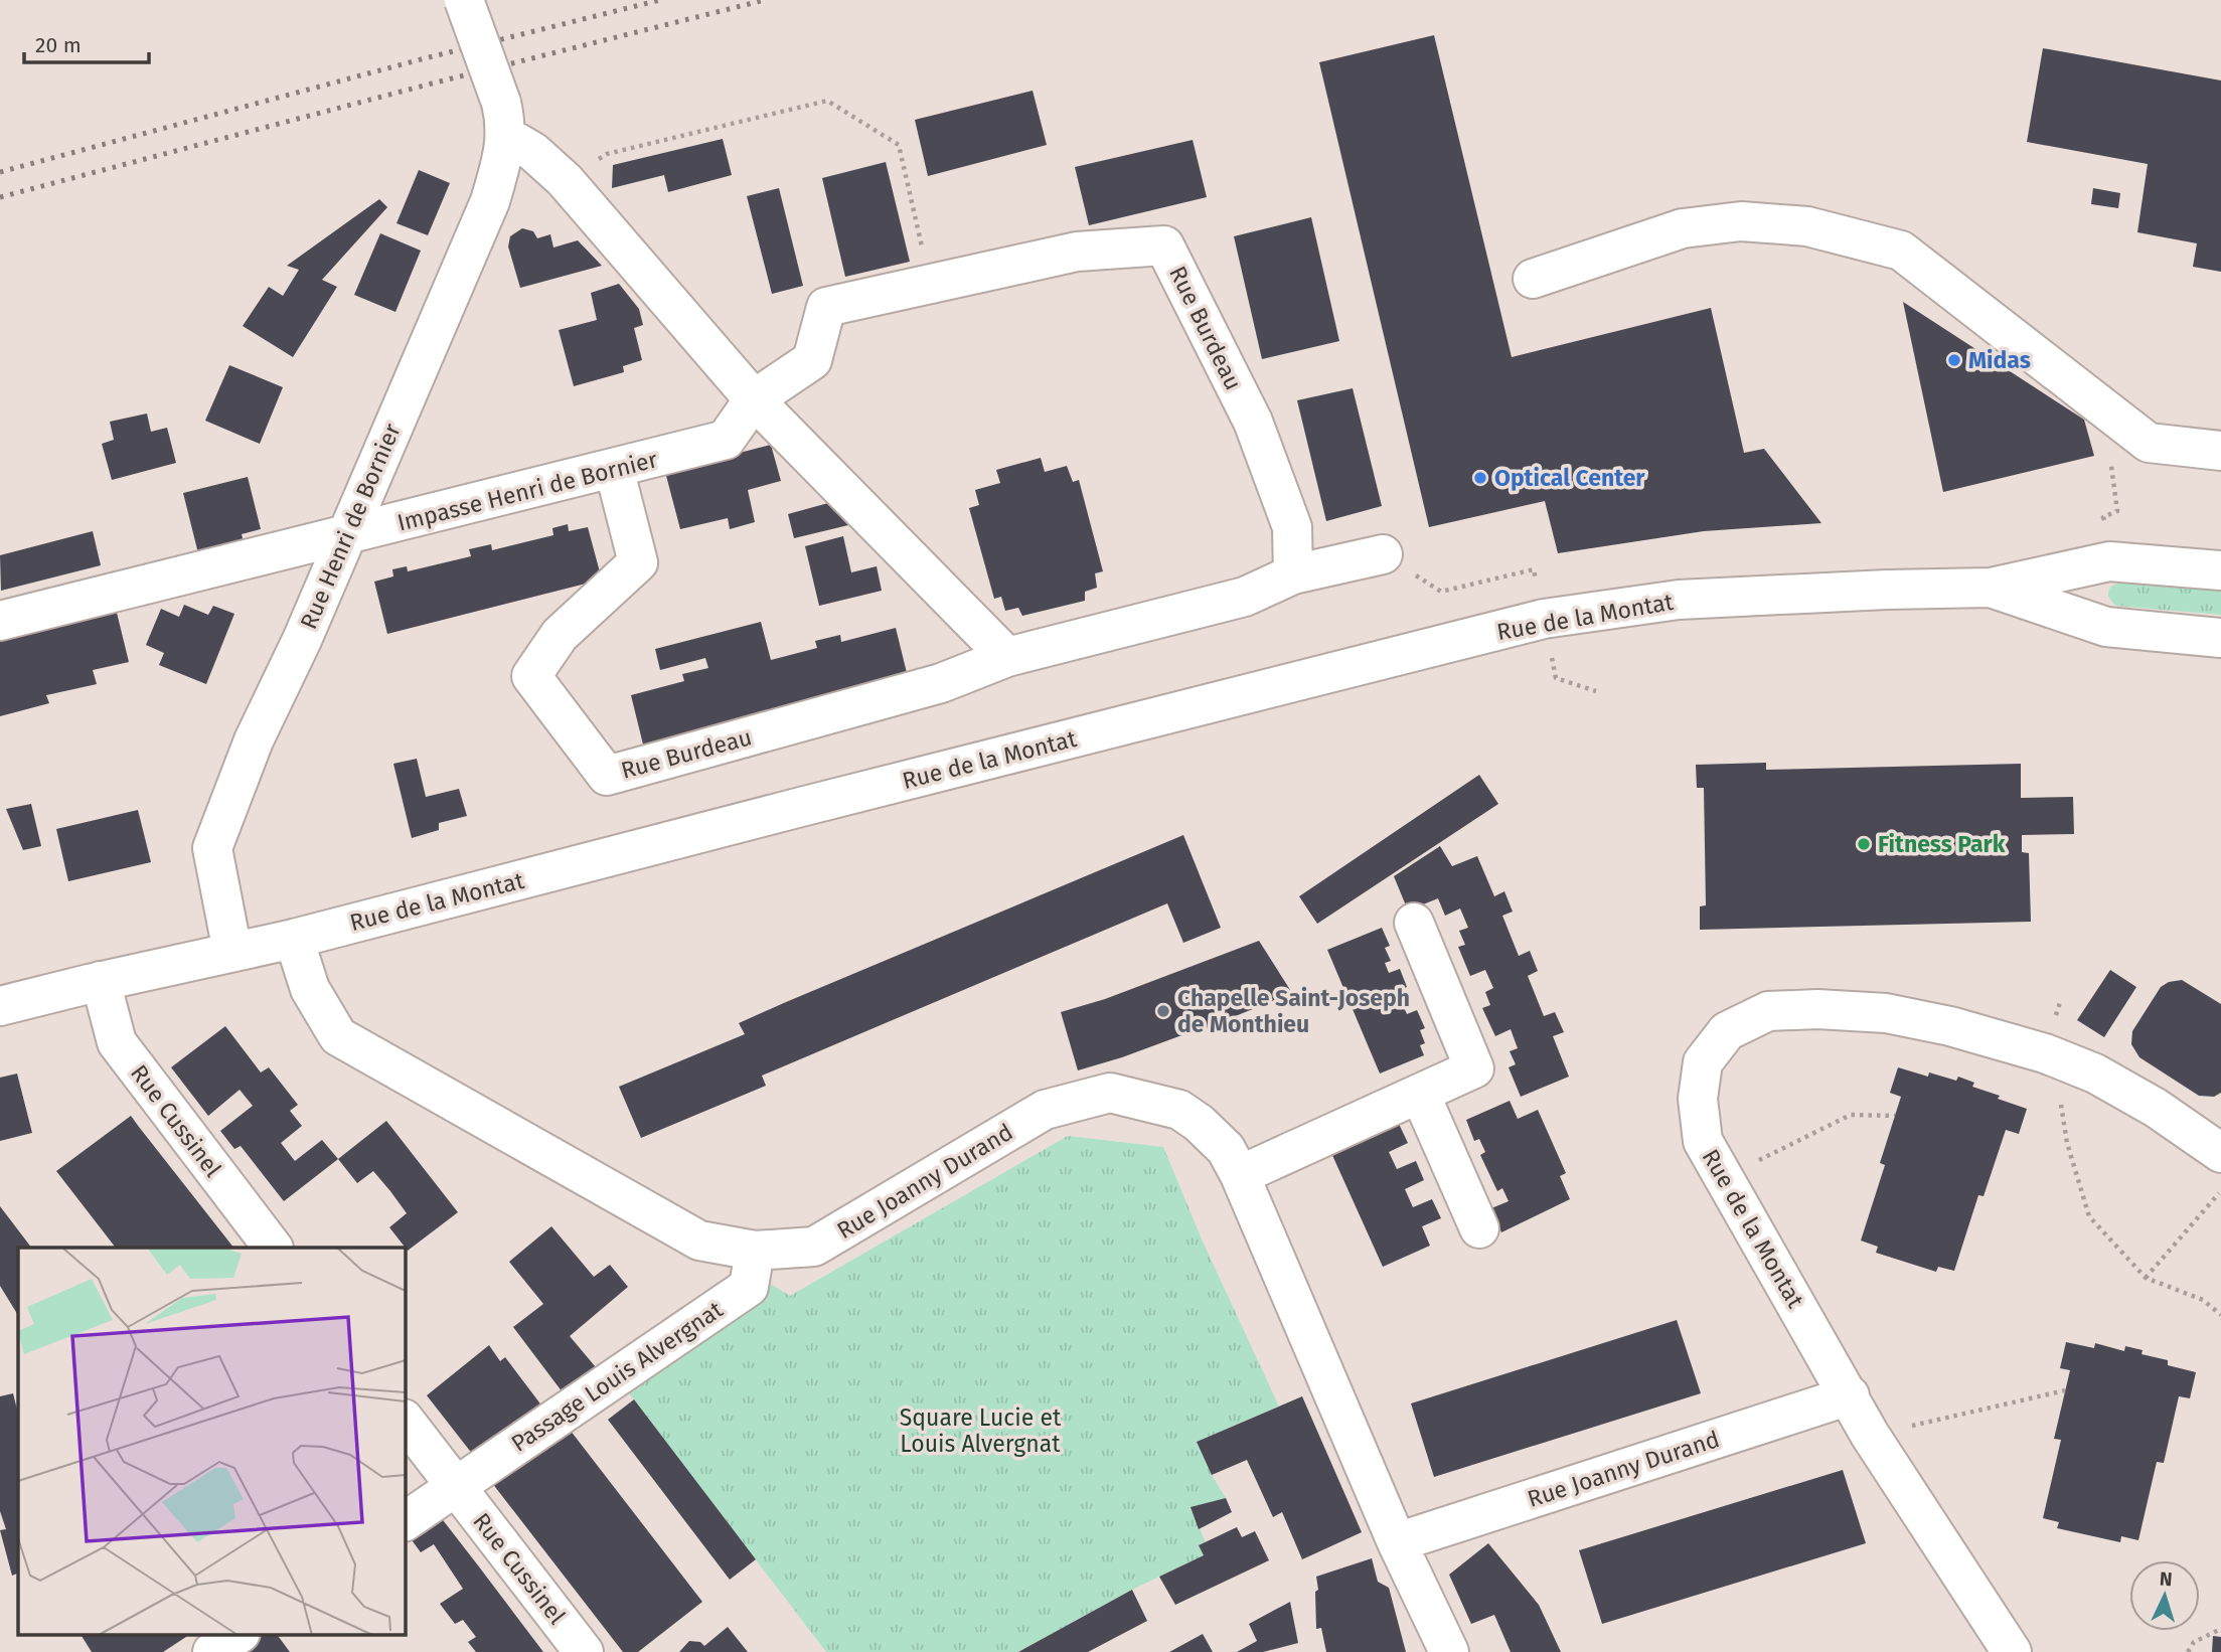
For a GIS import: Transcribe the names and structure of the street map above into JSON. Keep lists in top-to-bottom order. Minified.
{"streets":{"street":["Rue Burdeau","Impasse Henri de Bornier","Rue Henri de Bornier","Rue de la Montat","Rue Cussinel","Rue Joanny Durand","Passage Louis Alvergnat"]},"crossings":[["Rue Burdeau","Impasse Henri de Bornier"],["Impasse Henri de Bornier","Rue Henri de Bornier"],["Rue Henri de Bornier","Rue de la Montat"],["Rue de la Montat","Rue Cussinel"],["Rue de la Montat","Rue Joanny Durand"],["Rue Cussinel","Passage Louis Alvergnat"],["Rue Joanny Durand","Passage Louis Alvergnat"]],"parks":["Square Lucie et Louis Alvergnat"],"places":["Midas","Optical Center","Fitness Park","Chapelle Saint-Joseph de Monthieu"],"scale_bar":"20 m","north":"top"}
